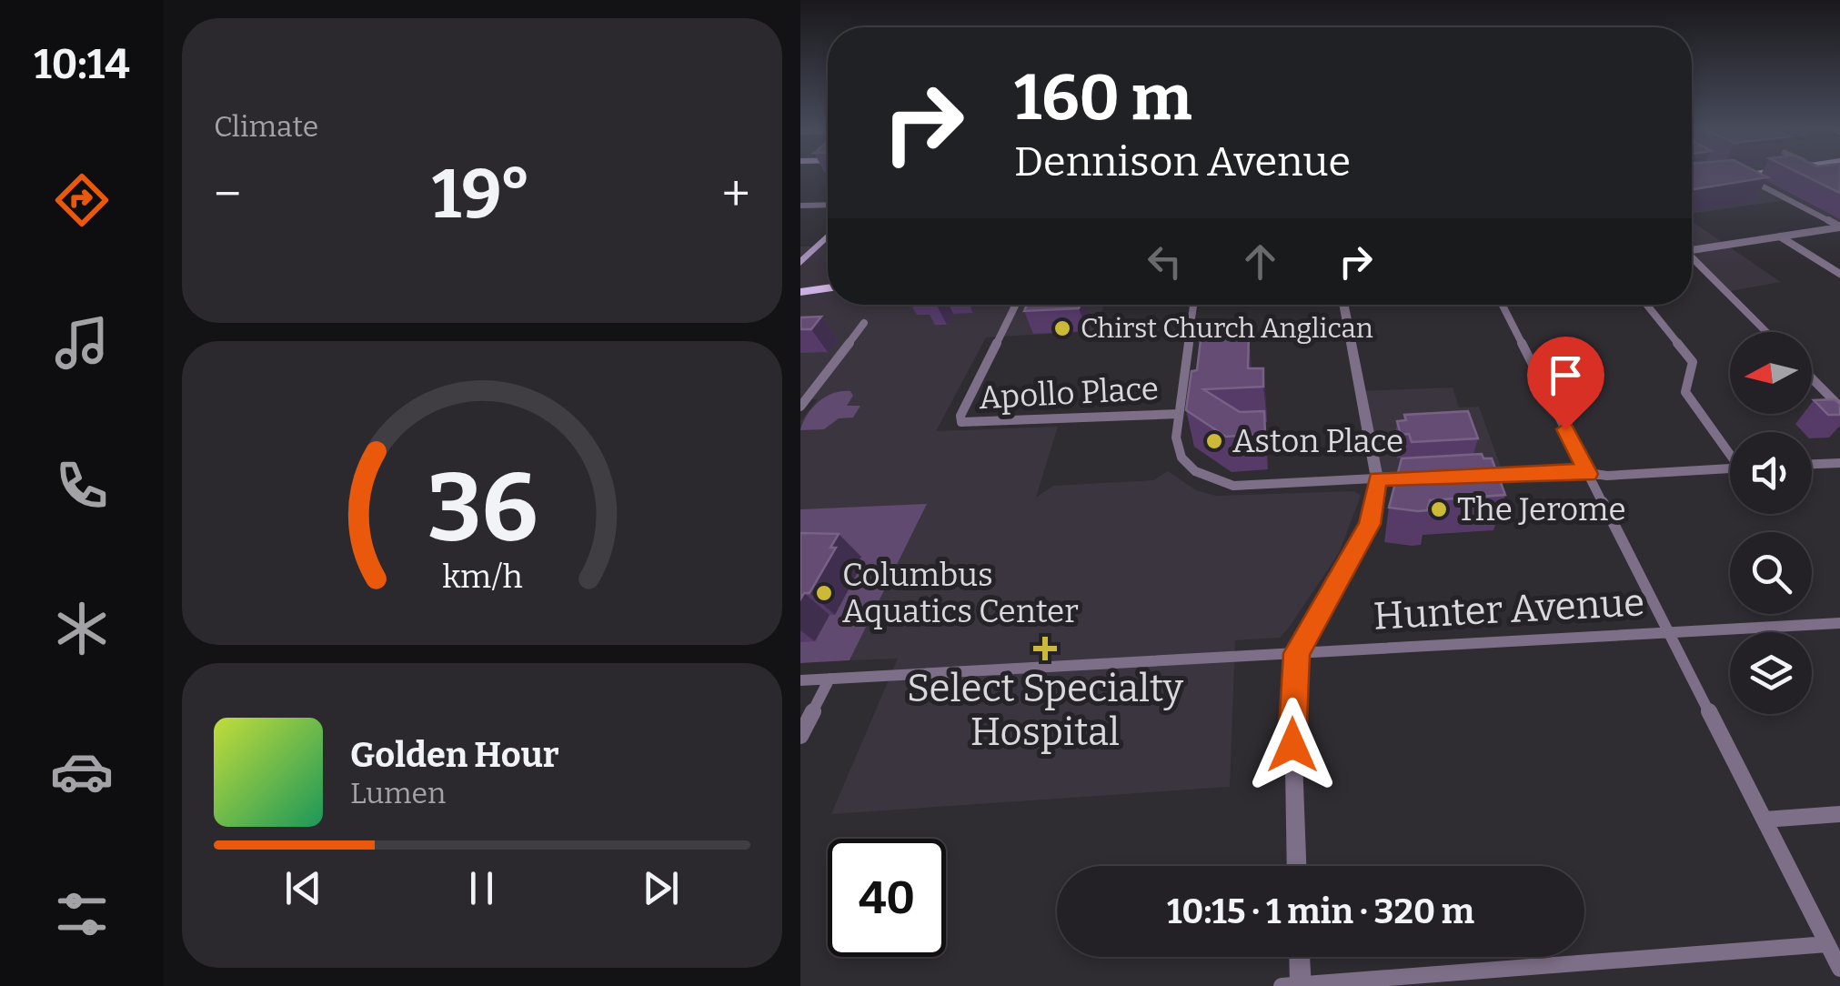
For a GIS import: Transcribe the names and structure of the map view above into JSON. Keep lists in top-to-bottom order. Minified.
{"streets":{"street":["Apollo Place","Hunter Avenue"]},"places":{"other":["Chirst Church Anglican","Aston Place","The Jerome","Columbus Aquatics Center"],"health":["Select Specialty Hospital"]},"north":"left","page":{"tabs":"10:14","tile":"Climate","turn":["160 m","Dennison Avenue"],"heat":["−","19°","+"],"song":["Golden Hour","Lumen"],"limit":"40","trip":"10:15 · 1 min · 320 m","gauge":["36","km/h"]}}
